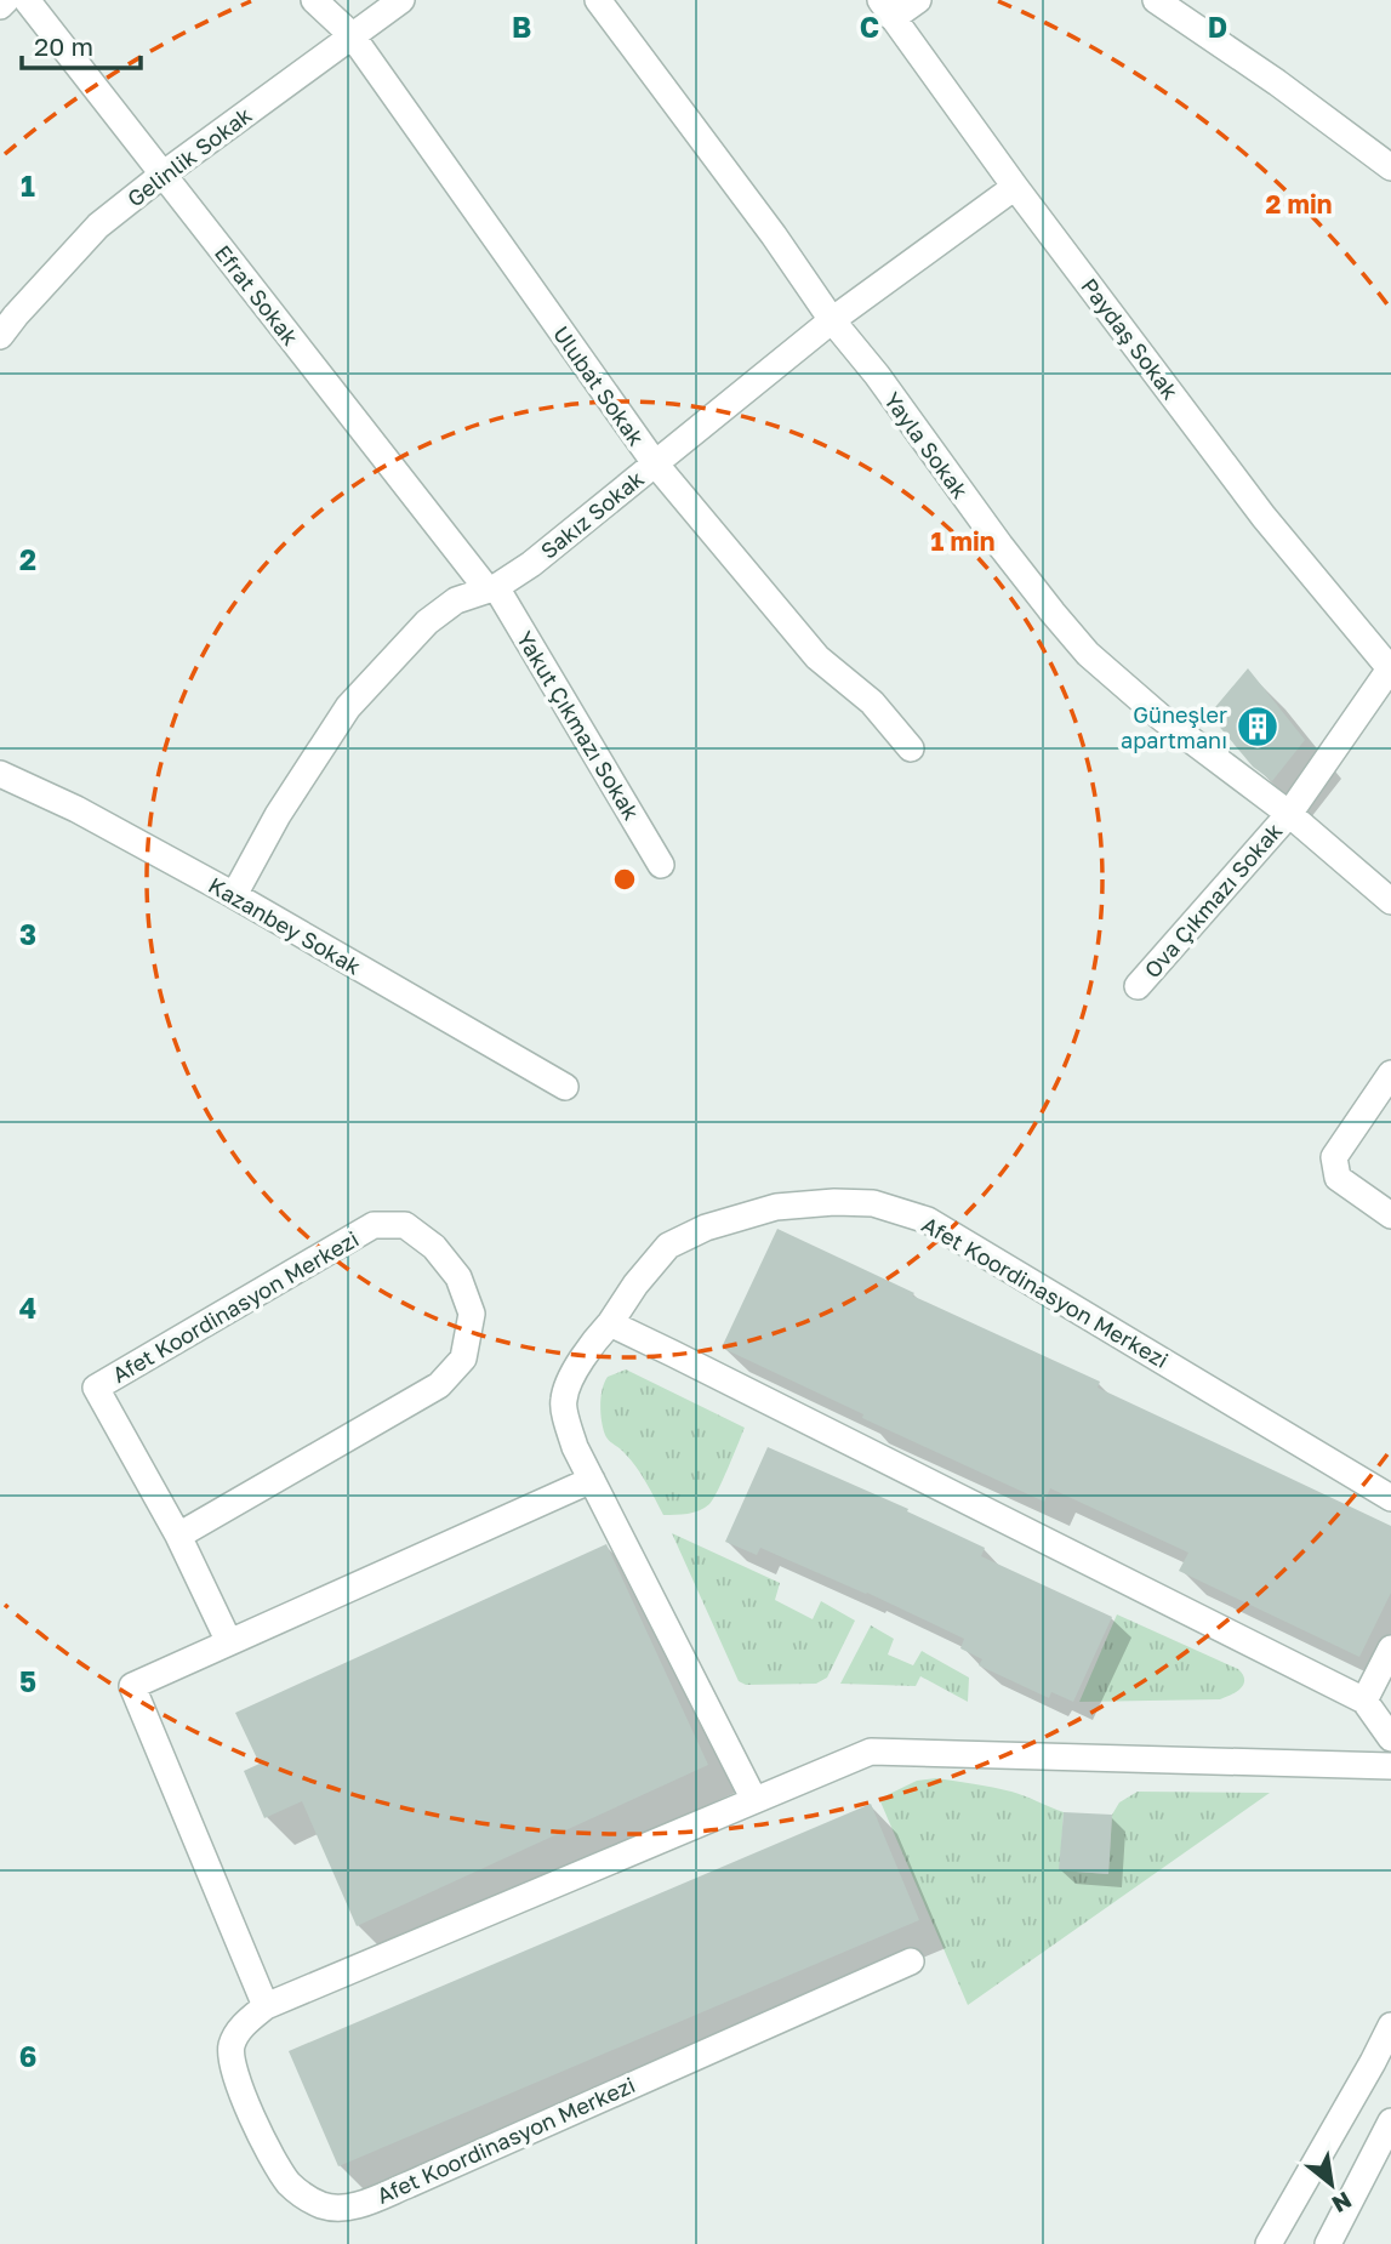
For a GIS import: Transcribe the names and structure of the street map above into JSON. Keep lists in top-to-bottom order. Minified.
{"streets":{"street":["Gelinlik Sokak","Efrat Sokak","Paydaş Sokak","Ulubat Sokak","Yayla Sokak","Sakız Sokak","Yakut Çıkmazı Sokak","Ova Çıkmazı Sokak","Kazanbey Sokak","Afet Koordinasyon Merkezi"]},"crossings":[["Gelinlik Sokak","Efrat Sokak"],["Gelinlik Sokak","Ulubat Sokak"],["Efrat Sokak","Sakız Sokak"],["Efrat Sokak","Yakut Çıkmazı Sokak"],["Paydaş Sokak","Sakız Sokak"],["Paydaş Sokak","Ova Çıkmazı Sokak"],["Ulubat Sokak","Sakız Sokak"],["Yayla Sokak","Sakız Sokak"],["Yayla Sokak","Ova Çıkmazı Sokak"],["Sakız Sokak","Yakut Çıkmazı Sokak"],["Sakız Sokak","Kazanbey Sokak"]],"places":{"building":["Güneşler apartmanı"]},"scale_bar":"20 m","north":"bottom right","grid":{"columns":["B","C","D"],"rows":["1","2","3","4","5","6"]},"rings":["2 min","1 min"]}
